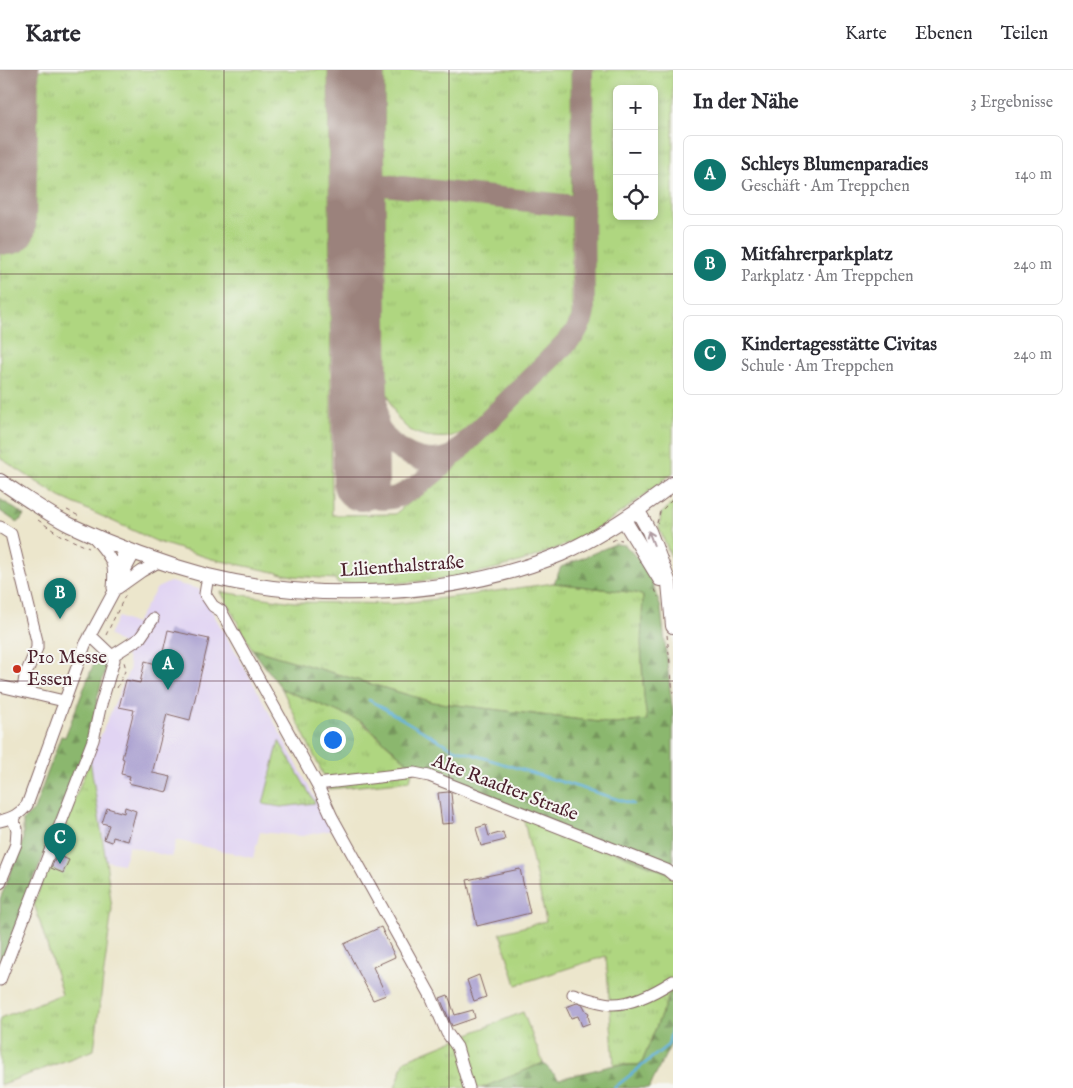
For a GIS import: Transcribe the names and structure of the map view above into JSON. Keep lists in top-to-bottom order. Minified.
{"streets":{"main road":["Lilienthalstraße"],"street":["Alte Raadter Straße"]},"places":["P10 Messe Essen"],"page":{"header":"Karte","nav":["Karte","Ebenen","Teilen"],"heading":["In der Nähe","3 Ergebnisse"],"map_buttons":["+","−"],"list":[{"mark":"A","name":"Schleys Blumenparadies","note":"Geschäft · Am Treppchen","value":"140 m"},{"mark":"B","name":"Mitfahrerparkplatz","note":"Parkplatz · Am Treppchen","value":"240 m"},{"mark":"C","name":"Kindertagesstätte Civitas","note":"Schule · Am Treppchen","value":"240 m"}],"pins":["B","A","C"]}}
